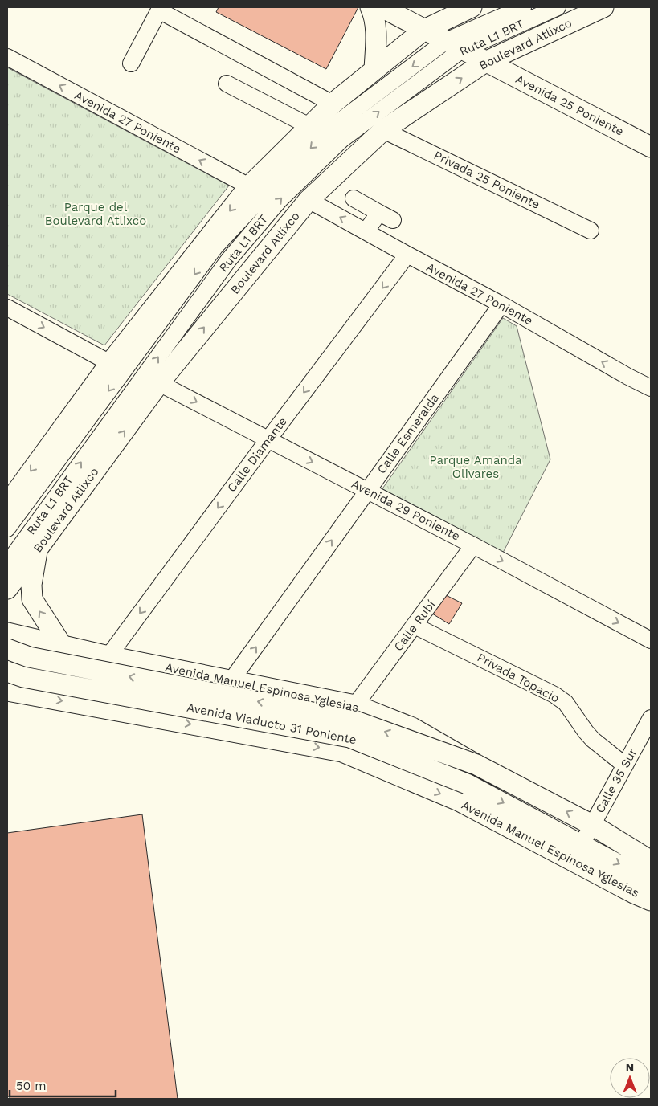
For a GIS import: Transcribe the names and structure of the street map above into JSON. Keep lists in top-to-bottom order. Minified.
{"streets":{"main road":["Boulevard Atlixco","Avenida 25 Poniente","Avenida Manuel Espinosa Yglesias","Avenida Viaducto 31 Poniente"],"street":["Ruta L1 BRT","Avenida 27 Poniente","Privada 25 Poniente","Calle Esmeralda","Calle Diamante","Avenida 29 Poniente","Calle Rubí","Privada Topacio","Calle 35 Sur"]},"crossings":[["Ruta L1 BRT","Avenida 25 Poniente"],["Boulevard Atlixco","Avenida 25 Poniente"],["Boulevard Atlixco","Avenida 27 Poniente"],["Boulevard Atlixco","Privada 25 Poniente"],["Boulevard Atlixco","Avenida 29 Poniente"],["Avenida 27 Poniente","Calle Esmeralda"],["Avenida 27 Poniente","Calle Diamante"],["Calle Esmeralda","Avenida 29 Poniente"],["Calle Esmeralda","Avenida Manuel Espinosa Yglesias"],["Calle Diamante","Avenida 29 Poniente"],["Calle Diamante","Avenida Manuel Espinosa Yglesias"],["Avenida 29 Poniente","Calle Rubí"],["Calle Rubí","Privada Topacio"],["Calle Rubí","Avenida Manuel Espinosa Yglesias"],["Privada Topacio","Calle 35 Sur"],["Avenida Manuel Espinosa Yglesias","Avenida Viaducto 31 Poniente"],["Avenida Manuel Espinosa Yglesias","Calle 35 Sur"],["Avenida Viaducto 31 Poniente","Calle 35 Sur"]],"one_way":["Calle Esmeralda","Calle Diamante","Avenida 29 Poniente"],"parks":["Parque del Boulevard Atlixco","Parque Amanda Olivares"],"scale_bar":"50 m","north":"top"}
